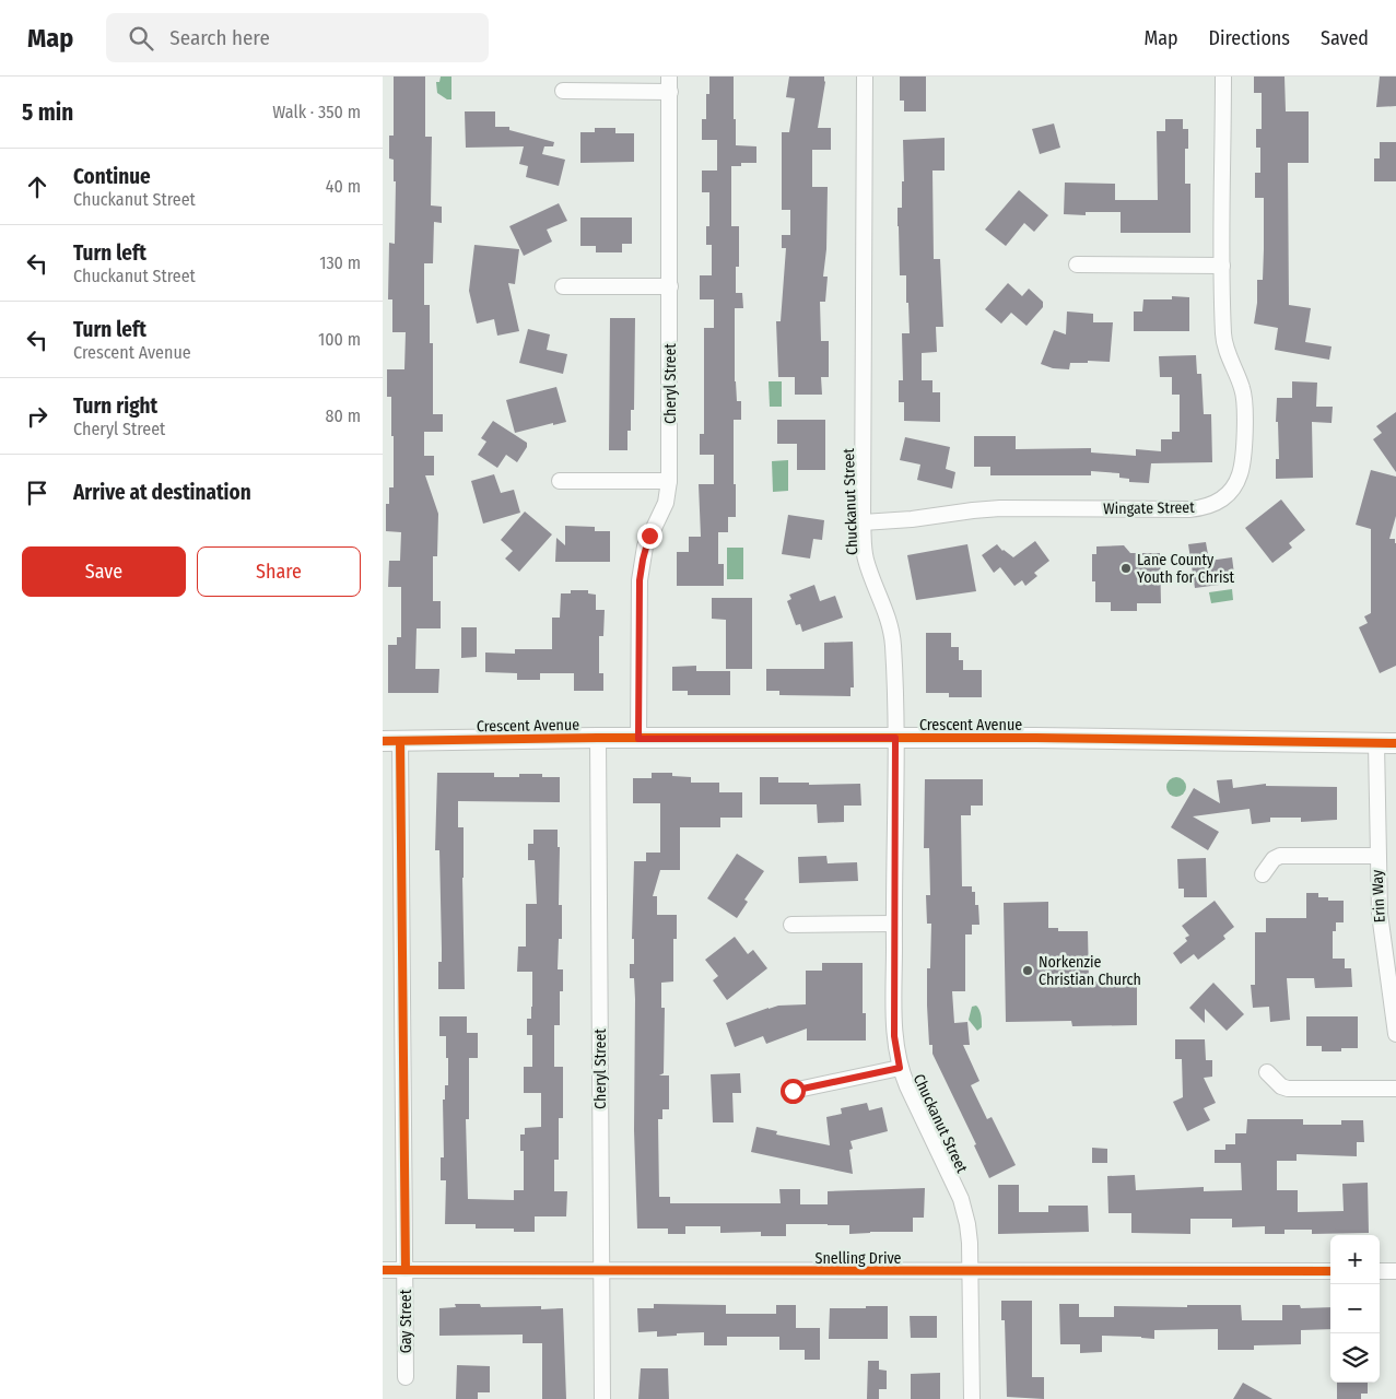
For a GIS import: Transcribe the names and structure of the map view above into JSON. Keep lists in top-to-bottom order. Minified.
{"streets":{"street":["Cheryl Street","Chuckanut Street","Wingate Street","Crescent Avenue","Erin Way","Snelling Drive","Gay Street"]},"crossings":[["Cheryl Street","Crescent Avenue"],["Cheryl Street","Snelling Drive"],["Chuckanut Street","Wingate Street"],["Chuckanut Street","Crescent Avenue"],["Chuckanut Street","Snelling Drive"],["Crescent Avenue","Erin Way"],["Crescent Avenue","Gay Street"],["Snelling Drive","Gay Street"]],"places":["Lane County Youth for Christ","Norkenzie Christian Church"],"page":{"header":"Map","search":"Search here","nav":["Map","Directions","Saved"],"heading":["5 min","Walk · 350 m"],"list":[["Continue","Chuckanut Street","40 m"],["Turn left","Chuckanut Street","130 m"],["Turn left","Crescent Avenue","100 m"],["Turn right","Cheryl Street","80 m"],"Arrive at destination"],"buttons":["Save","Share"],"map_buttons":["+","−"]}}
